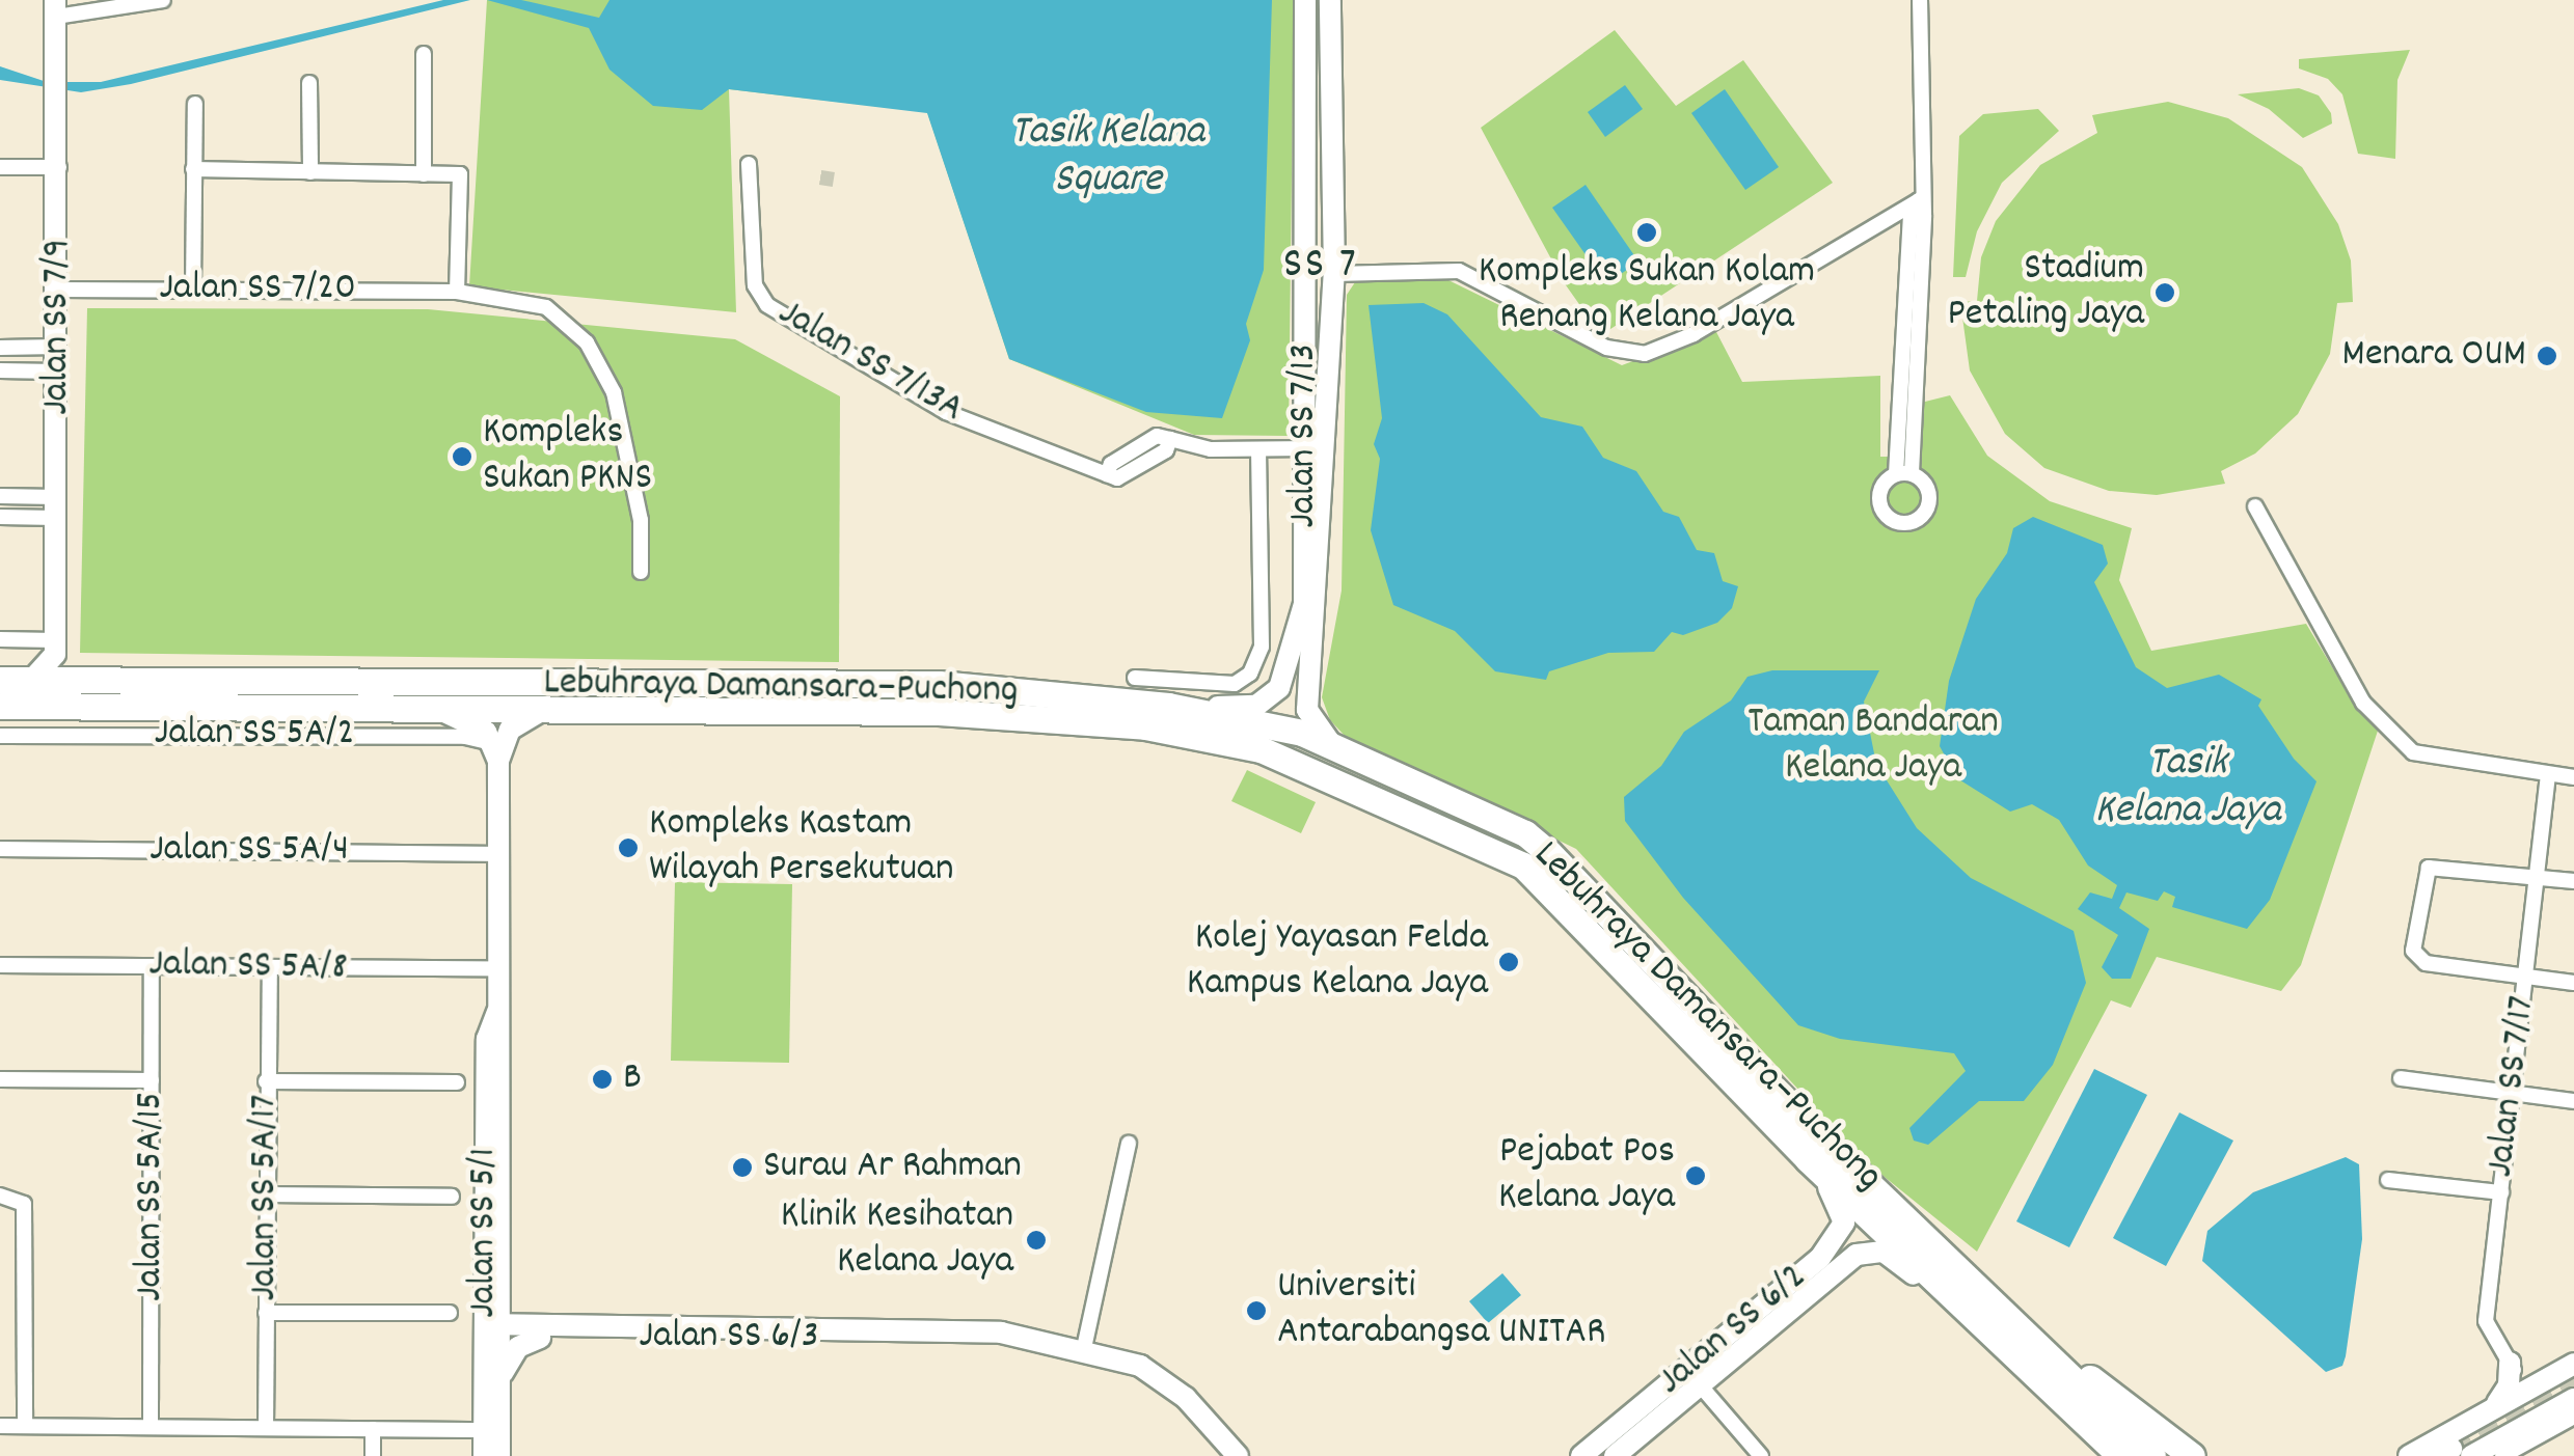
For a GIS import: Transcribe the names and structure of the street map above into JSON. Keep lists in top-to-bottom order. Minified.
{"streets":{"highway":["Lebuhraya Damansara–Puchong"],"street":["Jalan SS 7/20","Jalan SS 7/9","Jalan SS 7/13A","Jalan SS 7/13","Jalan SS 5A/2","Jalan SS 5A/4","Jalan SS 5A/8","Jalan SS 7/17","Jalan SS 5A/15","Jalan SS 5A/17","Jalan SS 5/1","Jalan SS 6/2","Jalan SS 6/3"]},"crossings":[["Jalan SS 7/20","Jalan SS 7/9"],["Jalan SS 7/13A","Jalan SS 7/13"],["Jalan SS 7/13","Lebuhraya Damansara–Puchong"],["Jalan SS 5A/2","Jalan SS 5/1"],["Jalan SS 5A/4","Jalan SS 5/1"],["Jalan SS 5A/8","Jalan SS 5A/15"],["Jalan SS 5A/8","Jalan SS 5A/17"],["Jalan SS 5A/8","Jalan SS 5/1"],["Jalan SS 5/1","Jalan SS 6/3"]],"districts":["SS 7"],"water":["Tasik Kelana Square","Tasik Kelana Jaya"],"parks":["Taman Bandaran Kelana Jaya"],"places":["Kompleks Sukan Kolam Renang Kelana Jaya","Stadium Petaling Jaya","Menara OUM","Kompleks Sukan PKNS","Kompleks Kastam Wilayah Persekutuan","Kolej Yayasan Felda Kampus Kelana Jaya","B","Surau Ar Rahman","Pejabat Pos Kelana Jaya","Klinik Kesihatan Kelana Jaya","Universiti Antarabangsa UNITAR"]}
